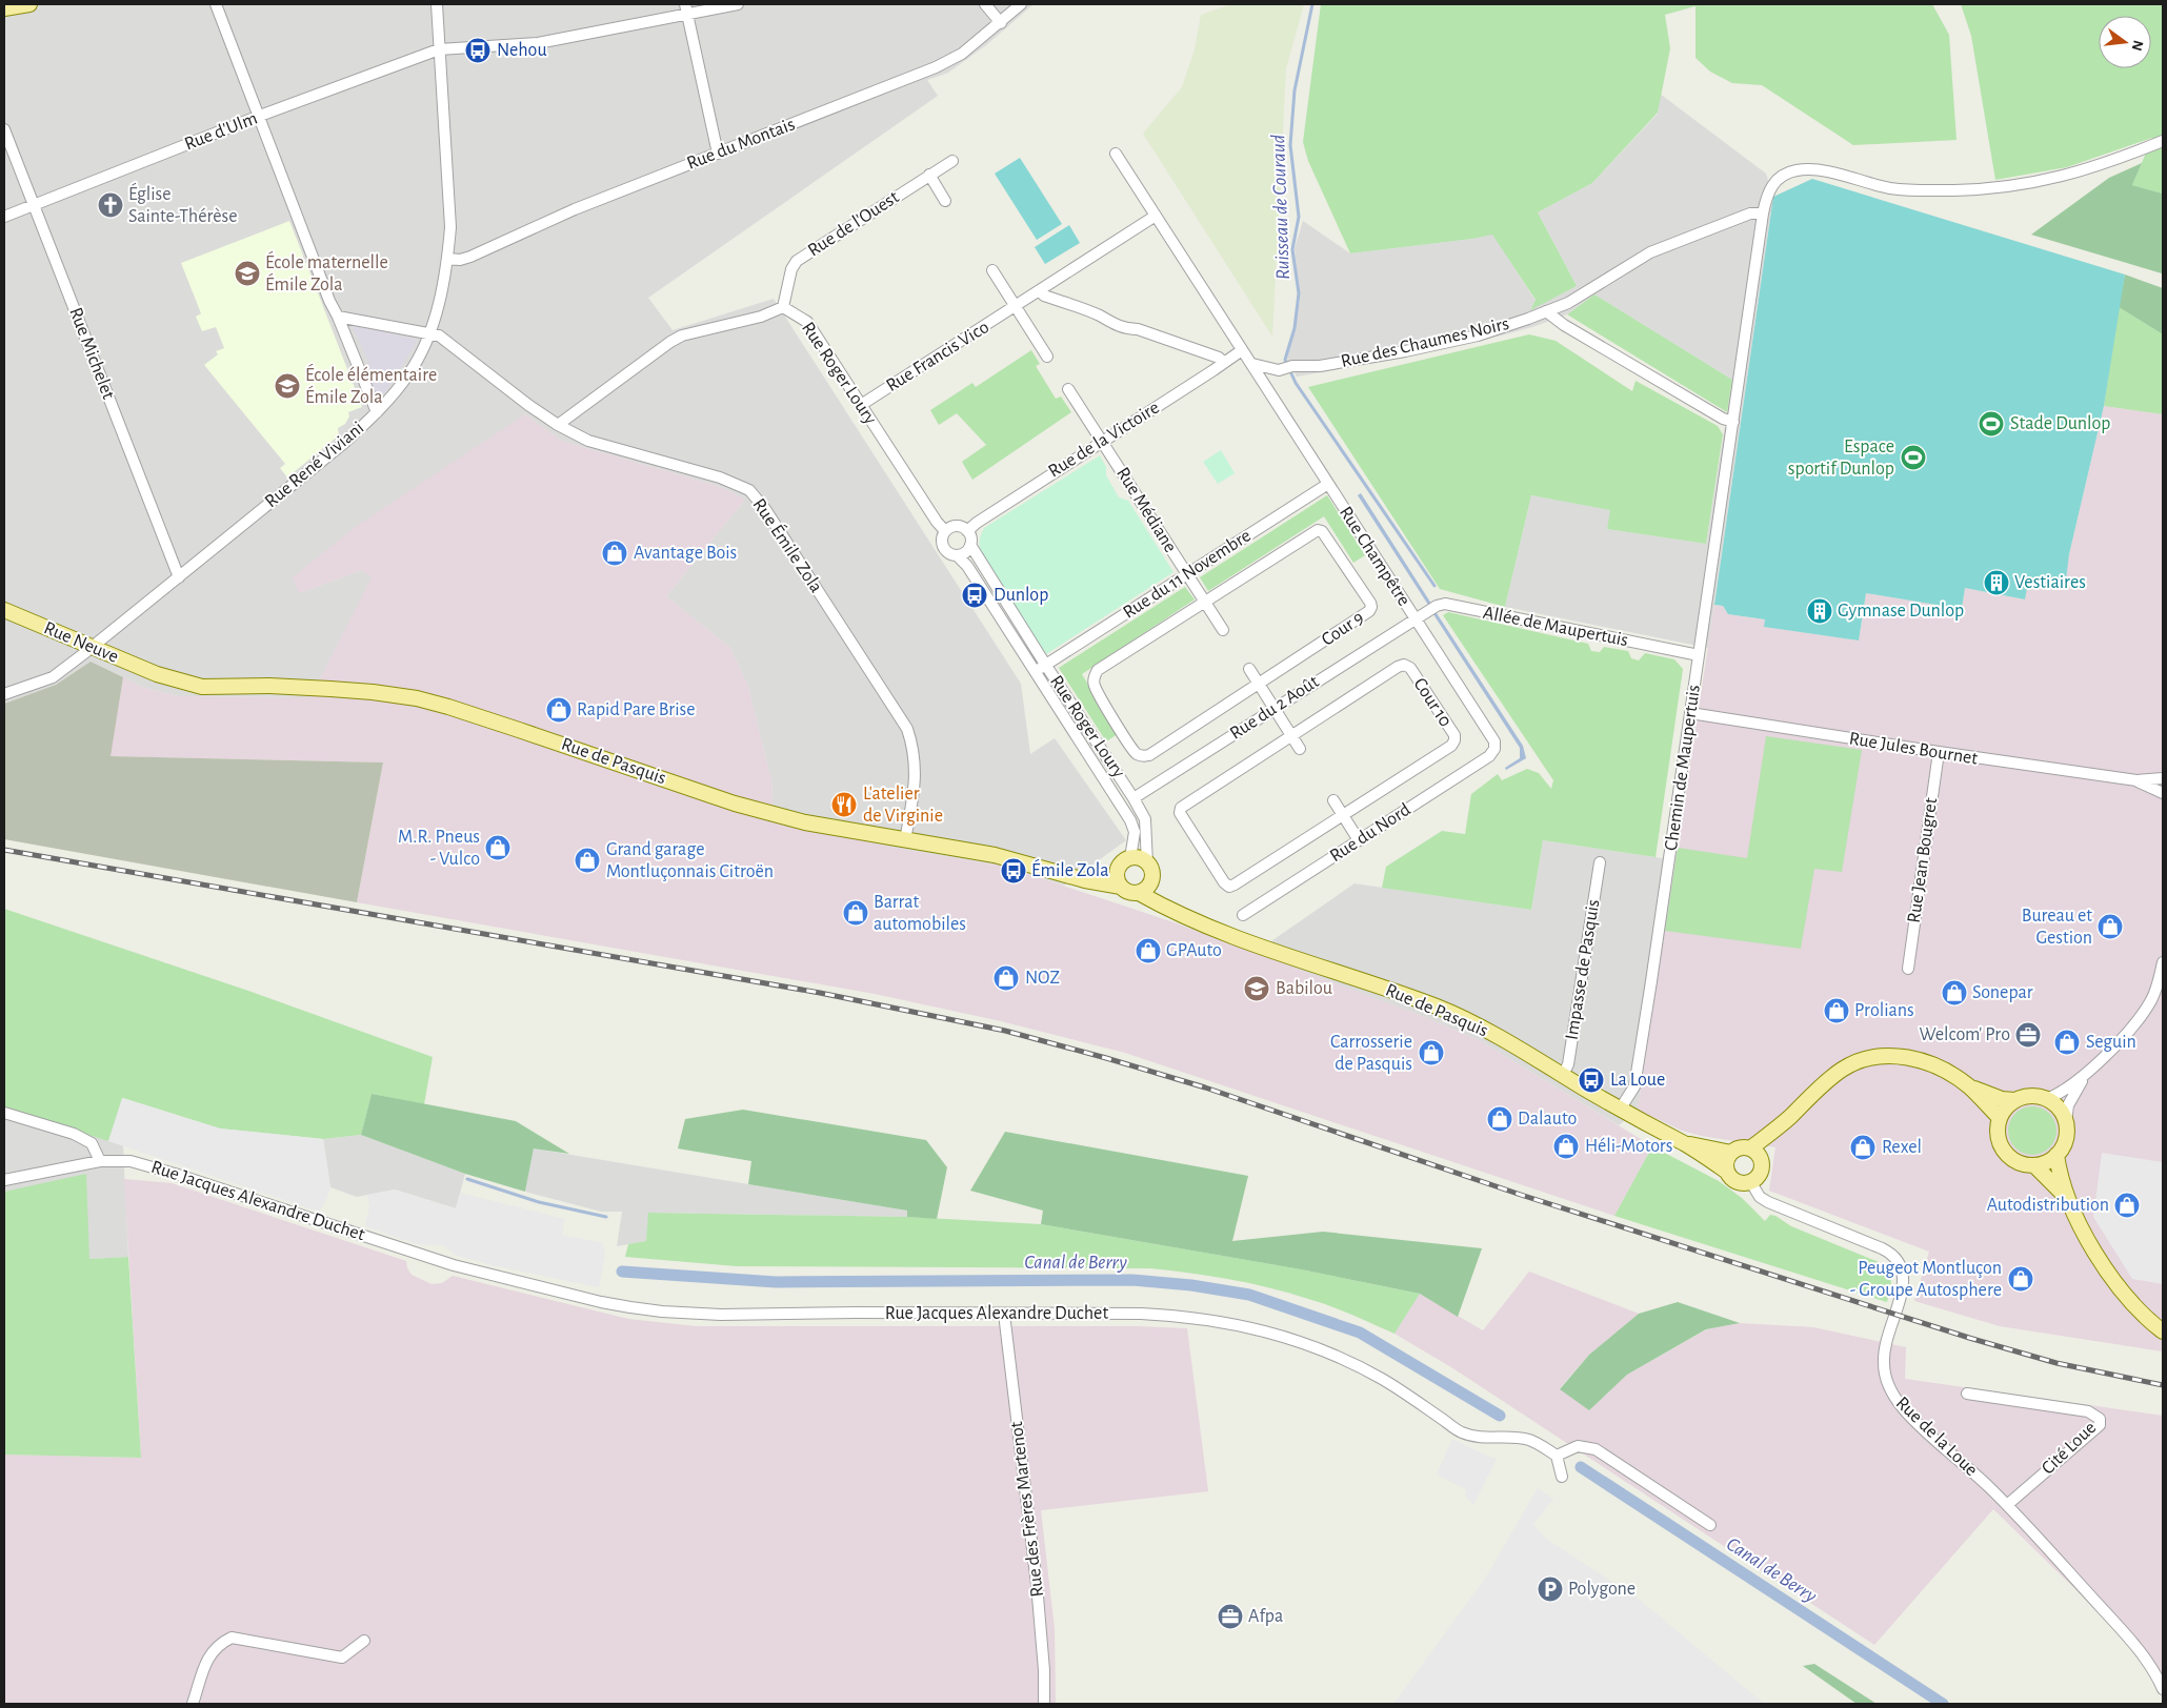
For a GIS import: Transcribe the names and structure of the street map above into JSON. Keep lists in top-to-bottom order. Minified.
{"streets":{"main road":["Rue Neuve","Rue de Pasquis"],"street":["Rue d'Ulm","Rue du Montais","Rue de l'Ouest","Rue des Chaumes Noirs","Rue Michelet","Rue Francis Vico","Rue Roger Loury","Rue de la Victoire","Rue René Viviani","Rue Médiane","Rue Émile Zola","Rue Champêtre","Rue du 11 Novembre","Allée de Maupertuis","Cour 9","Cour 10","Rue du 2 Août","Rue Jules Bournet","Chemin de Maupertuis","Rue du Nord","Rue Jean Bougret","Impasse de Pasquis","Rue Jacques Alexandre Duchet","Rue de la Loue","Cité Loue","Rue des Frères Martenot"]},"crossings":[["Rue d'Ulm","Rue Michelet"],["Rue d'Ulm","Rue René Viviani"],["Rue du Montais","Rue René Viviani"],["Rue de l'Ouest","Rue Roger Loury"],["Rue des Chaumes Noirs","Rue Champêtre"],["Rue des Chaumes Noirs","Chemin de Maupertuis"],["Rue Michelet","Rue René Viviani"],["Rue Francis Vico","Rue Roger Loury"],["Rue Francis Vico","Rue Champêtre"],["Rue Roger Loury","Rue de la Victoire"],["Rue Roger Loury","Rue Émile Zola"],["Rue Roger Loury","Rue du 11 Novembre"],["Rue Roger Loury","Rue du 2 Août"],["Rue Roger Loury","Rue de Pasquis"],["Rue de la Victoire","Rue Médiane"],["Rue de la Victoire","Rue Champêtre"],["Rue René Viviani","Rue Émile Zola"],["Rue René Viviani","Rue Neuve"],["Rue Médiane","Rue du 11 Novembre"],["Rue Médiane","Cour 9"],["Rue Émile Zola","Rue de Pasquis"],["Rue Champêtre","Rue du 11 Novembre"],["Rue Champêtre","Allée de Maupertuis"],["Rue Champêtre","Rue du 2 Août"],["Rue Champêtre","Rue du Nord"],["Allée de Maupertuis","Rue du 2 Août"],["Allée de Maupertuis","Chemin de Maupertuis"],["Rue Neuve","Rue de Pasquis"],["Rue Jules Bournet","Chemin de Maupertuis"],["Rue Jules Bournet","Rue Jean Bougret"],["Rue de Pasquis","Chemin de Maupertuis"],["Rue de Pasquis","Impasse de Pasquis"],["Rue de Pasquis","Rue de la Loue"],["Rue Jacques Alexandre Duchet","Rue des Frères Martenot"],["Rue de la Loue","Cité Loue"]],"water":["Ruisseau de Couraud","Canal de Berry"],"places":{"bus stop":["Nehou","Dunlop","Émile Zola","La Loue"],"church":["Église Sainte-Thérèse"],"school or university":["École maternelle Émile Zola","École élémentaire Émile Zola","Babilou"],"sports":["Stade Dunlop","Espace sportif Dunlop"],"shop":["Avantage Bois","Rapid Pare Brise","M.R. Pneus - Vulco","Grand garage Montluçonnais Citroën","Barrat automobiles","Bureau et Gestion","GPAuto","NOZ","Sonepar","Prolians","Seguin","Carrosserie de Pasquis","Dalauto","Héli-Motors","Rexel","Autodistribution","Peugeot Montluçon - Groupe Autosphere"],"building":["Vestiaires","Gymnase Dunlop"],"restaurant":["L'atelier de Virginie"],"office":["Welcom' Pro","Afpa"],"parking":["Polygone"]},"north":"right"}
